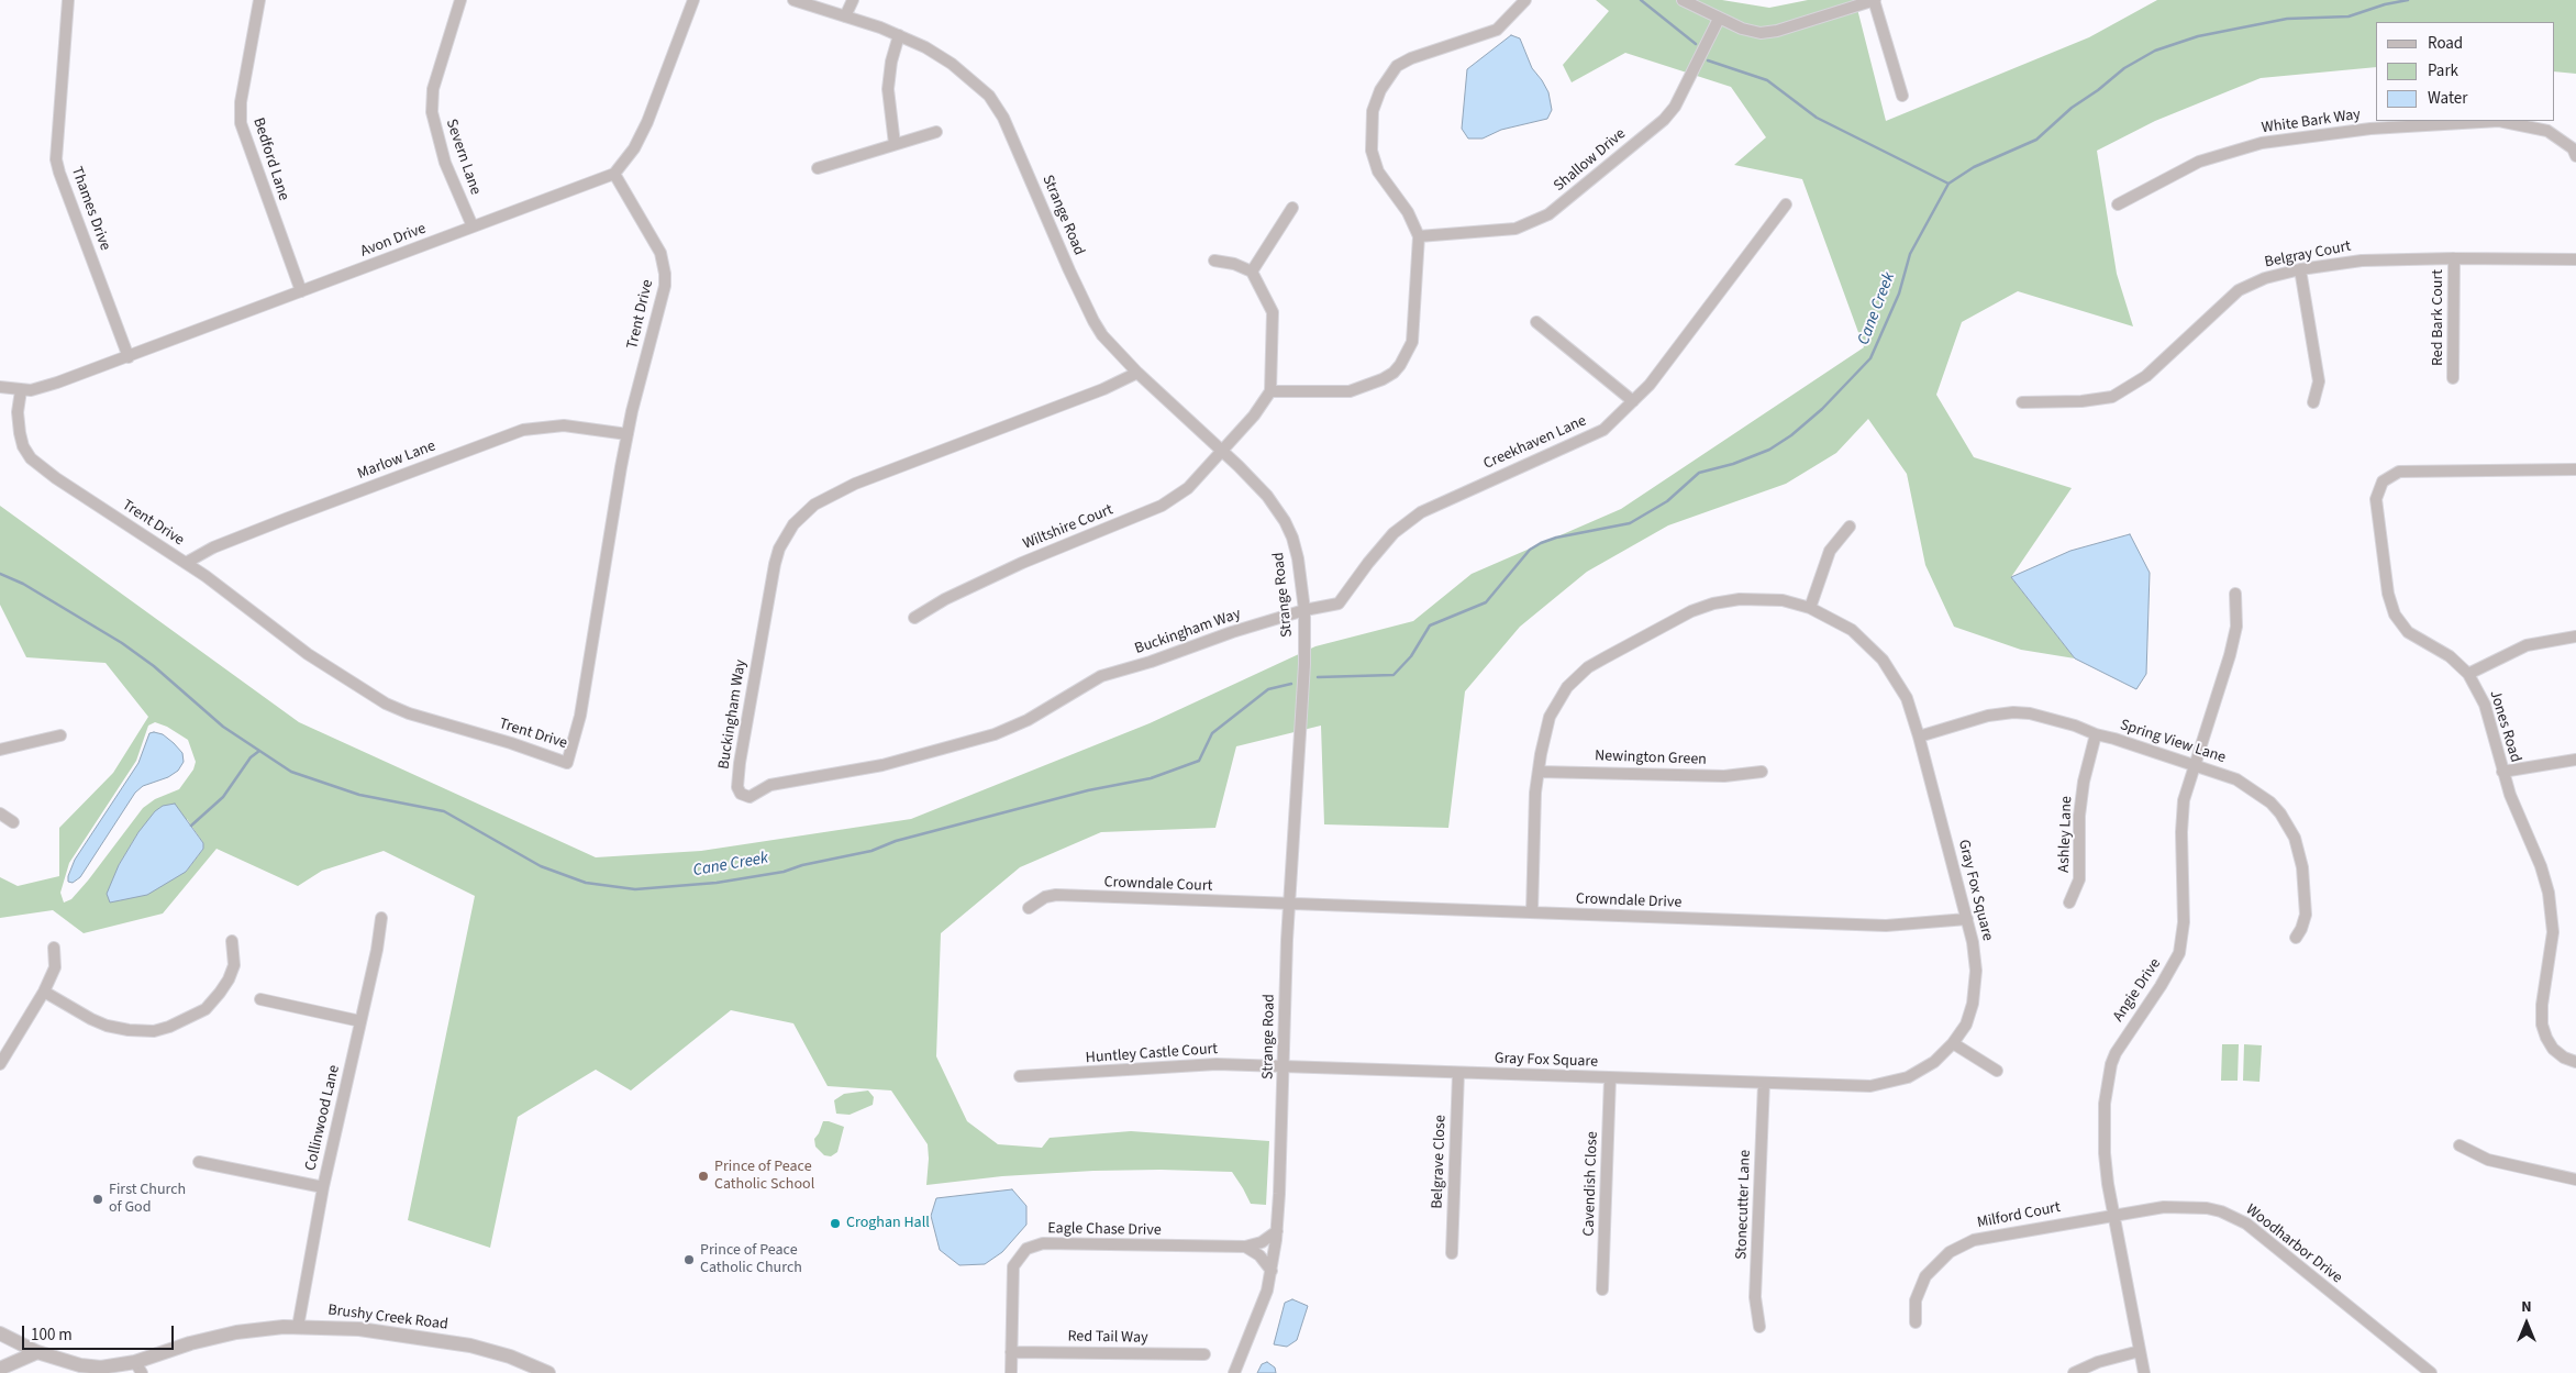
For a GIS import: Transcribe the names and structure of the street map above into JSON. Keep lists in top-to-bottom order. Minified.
{"streets":{"street":["White Bark Way","Severn Lane","Bedford Lane","Shallow Drive","Thames Drive","Strange Road","Avon Drive","Belgray Court","Trent Drive","Red Bark Court","Creekhaven Lane","Marlow Lane","Wiltshire Court","Buckingham Way","Jones Road","Spring View Lane","Newington Green","Ashley Lane","Crowndale Court","Gray Fox Square","Crowndale Drive","Angie Drive","Huntley Castle Court","Collinwood Lane","Belgrave Close","Cavendish Close","Stonecutter Lane","Milford Court","Eagle Chase Drive","Woodharbor Drive","Brushy Creek Road","Red Tail Way"]},"crossings":[["Severn Lane","Avon Drive"],["Bedford Lane","Avon Drive"],["Thames Drive","Avon Drive"],["Strange Road","Creekhaven Lane"],["Strange Road","Wiltshire Court"],["Strange Road","Buckingham Way"],["Strange Road","Crowndale Court"],["Strange Road","Gray Fox Square"],["Strange Road","Crowndale Drive"],["Strange Road","Huntley Castle Court"],["Strange Road","Eagle Chase Drive"],["Avon Drive","Trent Drive"],["Belgray Court","Red Bark Court"],["Trent Drive","Marlow Lane"],["Creekhaven Lane","Buckingham Way"],["Spring View Lane","Ashley Lane"],["Spring View Lane","Gray Fox Square"],["Spring View Lane","Angie Drive"],["Newington Green","Gray Fox Square"],["Crowndale Court","Crowndale Drive"],["Gray Fox Square","Crowndale Drive"],["Gray Fox Square","Huntley Castle Court"],["Gray Fox Square","Belgrave Close"],["Gray Fox Square","Cavendish Close"],["Gray Fox Square","Stonecutter Lane"],["Angie Drive","Milford Court"],["Angie Drive","Woodharbor Drive"],["Collinwood Lane","Brushy Creek Road"],["Milford Court","Woodharbor Drive"],["Eagle Chase Drive","Red Tail Way"]],"water":["Cane Creek"],"places":["Prince of Peace Catholic School","First Church of God","Croghan Hall","Prince of Peace Catholic Church"],"legend":["Road","Park","Water"],"scale_bar":"100 m","north":"top"}
